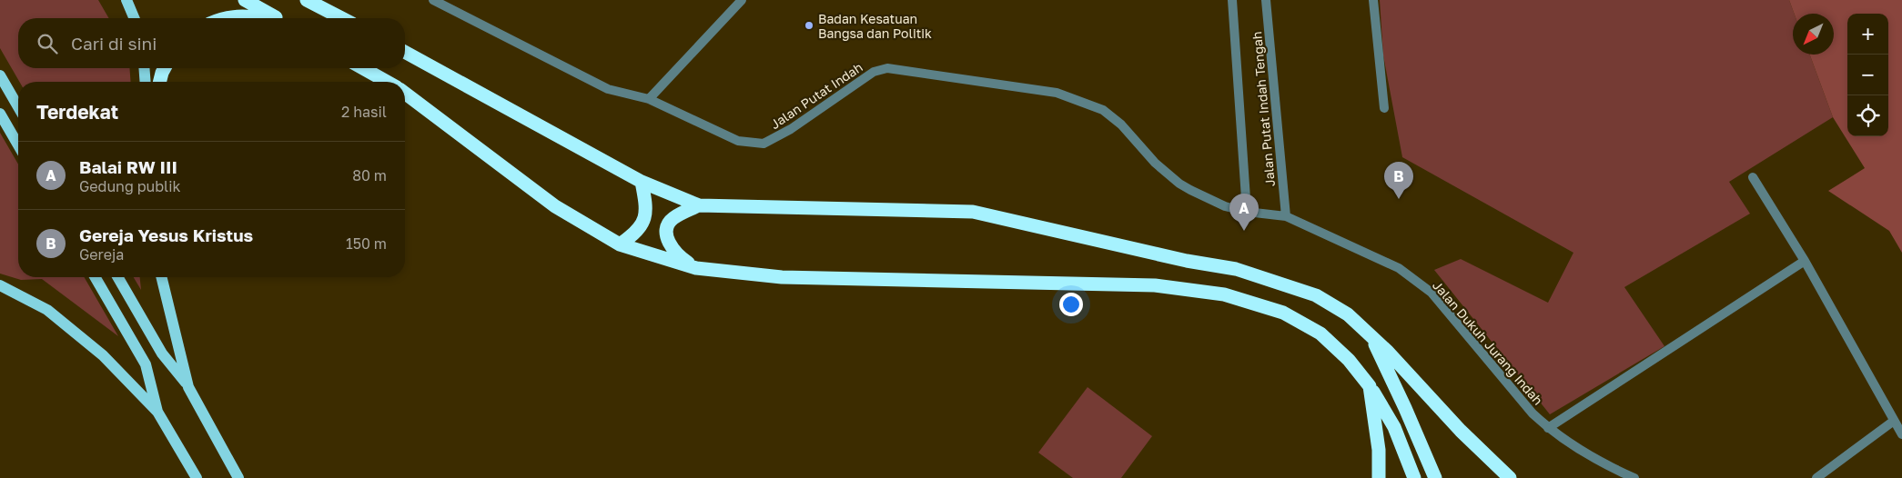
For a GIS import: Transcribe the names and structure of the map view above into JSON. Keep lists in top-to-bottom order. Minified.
{"streets":{"street":["Jalan Putat Indah","Jalan Putat Indah Tengah","Jalan Dukuh Jurang Indah"]},"crossings":[["Jalan Putat Indah","Jalan Putat Indah Tengah"],["Jalan Putat Indah","Jalan Dukuh Jurang Indah"],["Jalan Putat Indah Tengah","Jalan Dukuh Jurang Indah"]],"places":["Badan Kesatuan Bangsa dan Politik"],"north":"bottom left","page":{"map_buttons":["+","−"],"search":"Cari di sini","heading":["Terdekat","2 hasil"],"list":[{"mark":"A","name":"Balai RW III","note":"Gedung publik","value":"80 m"},{"mark":"B","name":"Gereja Yesus Kristus","note":"Gereja","value":"150 m"}],"pins":["B","A"]}}
